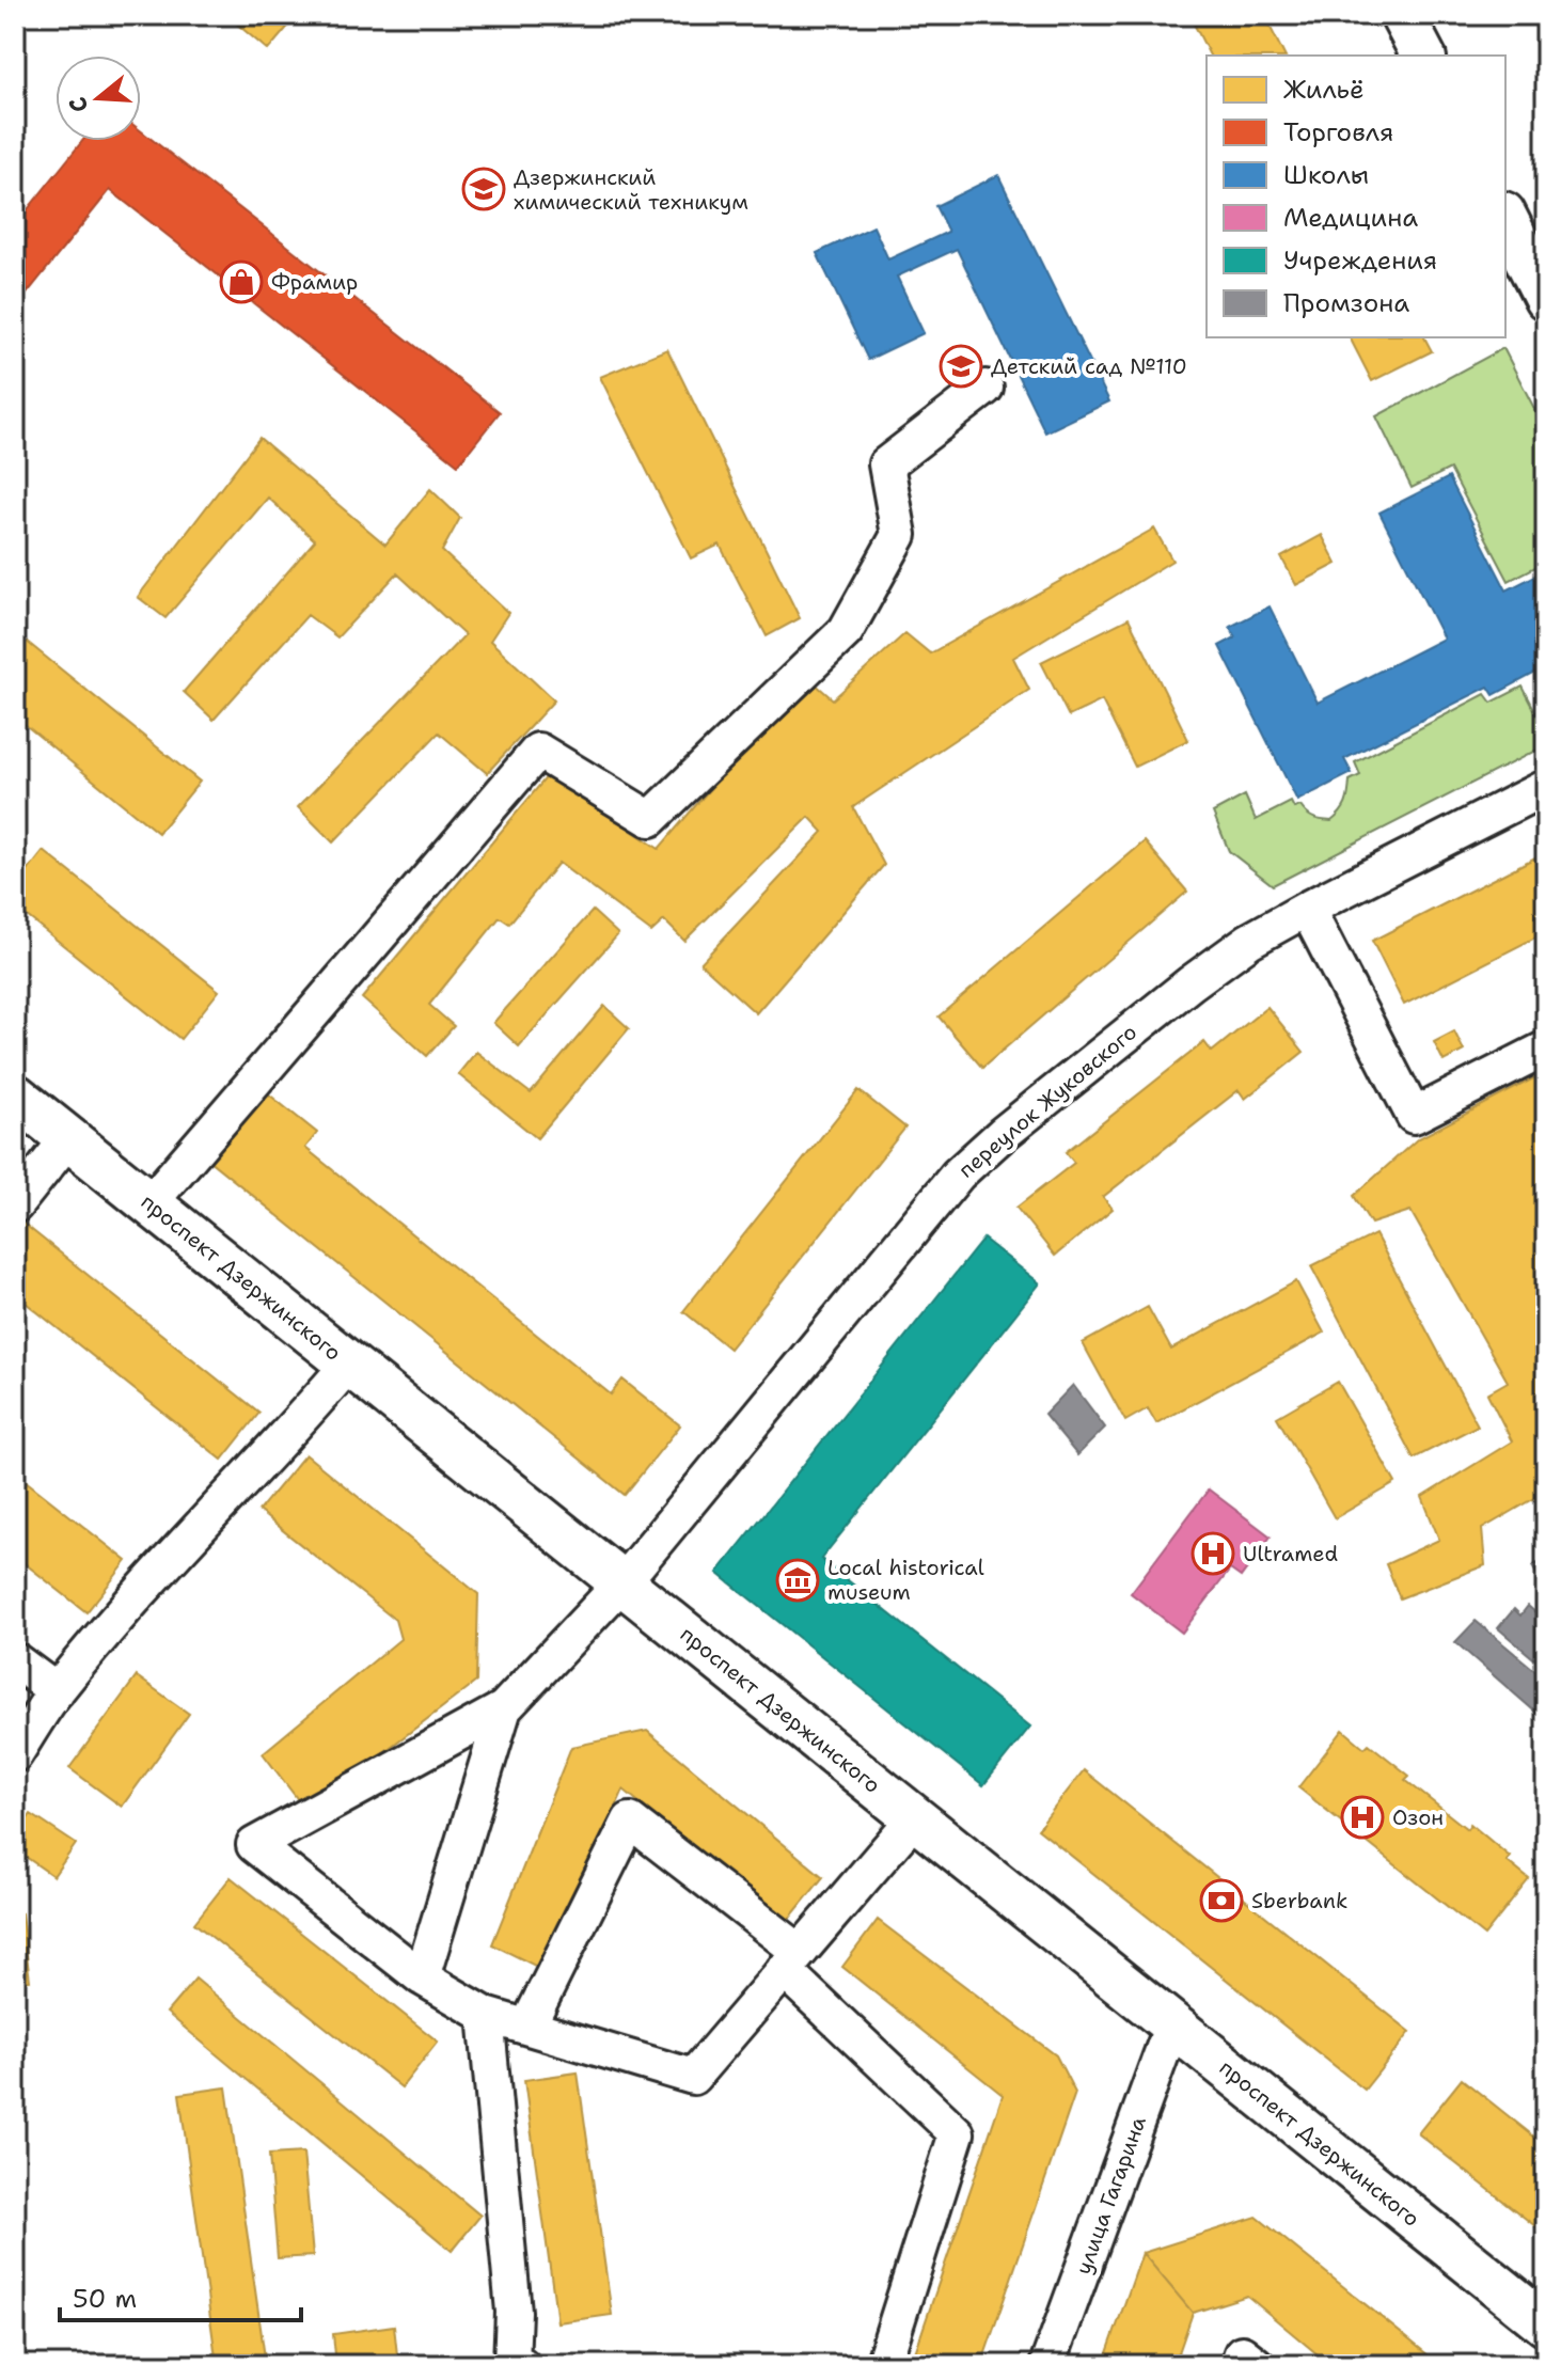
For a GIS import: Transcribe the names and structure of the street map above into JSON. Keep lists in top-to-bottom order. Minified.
{"streets":{"main road":["проспект Дзержинского"],"street":["переулок Жуковского","улица Гагарина"]},"crossings":[["переулок Жуковского","проспект Дзержинского"],["проспект Дзержинского","улица Гагарина"]],"places":{"school or university":["Дзержинский химический техникум","Детский сад №110"],"shop":["Фрамир"],"hospital":["Ultramed","Озон"],"museum":["Local historical museum"],"bank":["Sberbank"]},"legend":["Жильё","Торговля","Школы","Медицина","Учреждения","Промзона"],"scale_bar":"50 m","north":"left"}
